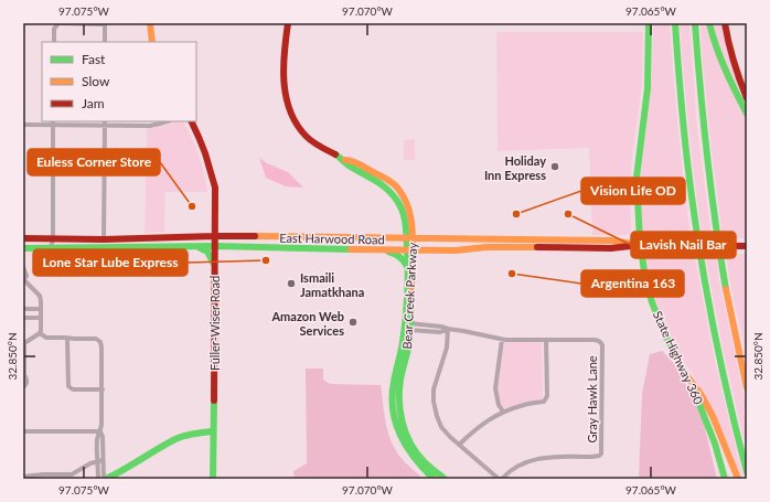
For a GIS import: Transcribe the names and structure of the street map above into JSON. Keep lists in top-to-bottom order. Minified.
{"streets":{"main road":["East Harwood Road","Bear Creek Parkway","Fuller-Wiser Road","State Highway 360"],"street":["Gray Hawk Lane"]},"crossings":[["East Harwood Road","Bear Creek Parkway"],["East Harwood Road","Fuller-Wiser Road"],["East Harwood Road","State Highway 360"]],"places":["Holiday Inn Express","Euless Corner Store","Vision Life OD","Lavish Nail Bar","Lone Star Lube Express","Argentina 163","Ismaili Jamatkhana","Amazon Web Services"],"legend":["Fast","Slow","Jam"],"coordinates":["97.075°W","97.070°W","97.065°W","32.850°N"]}
